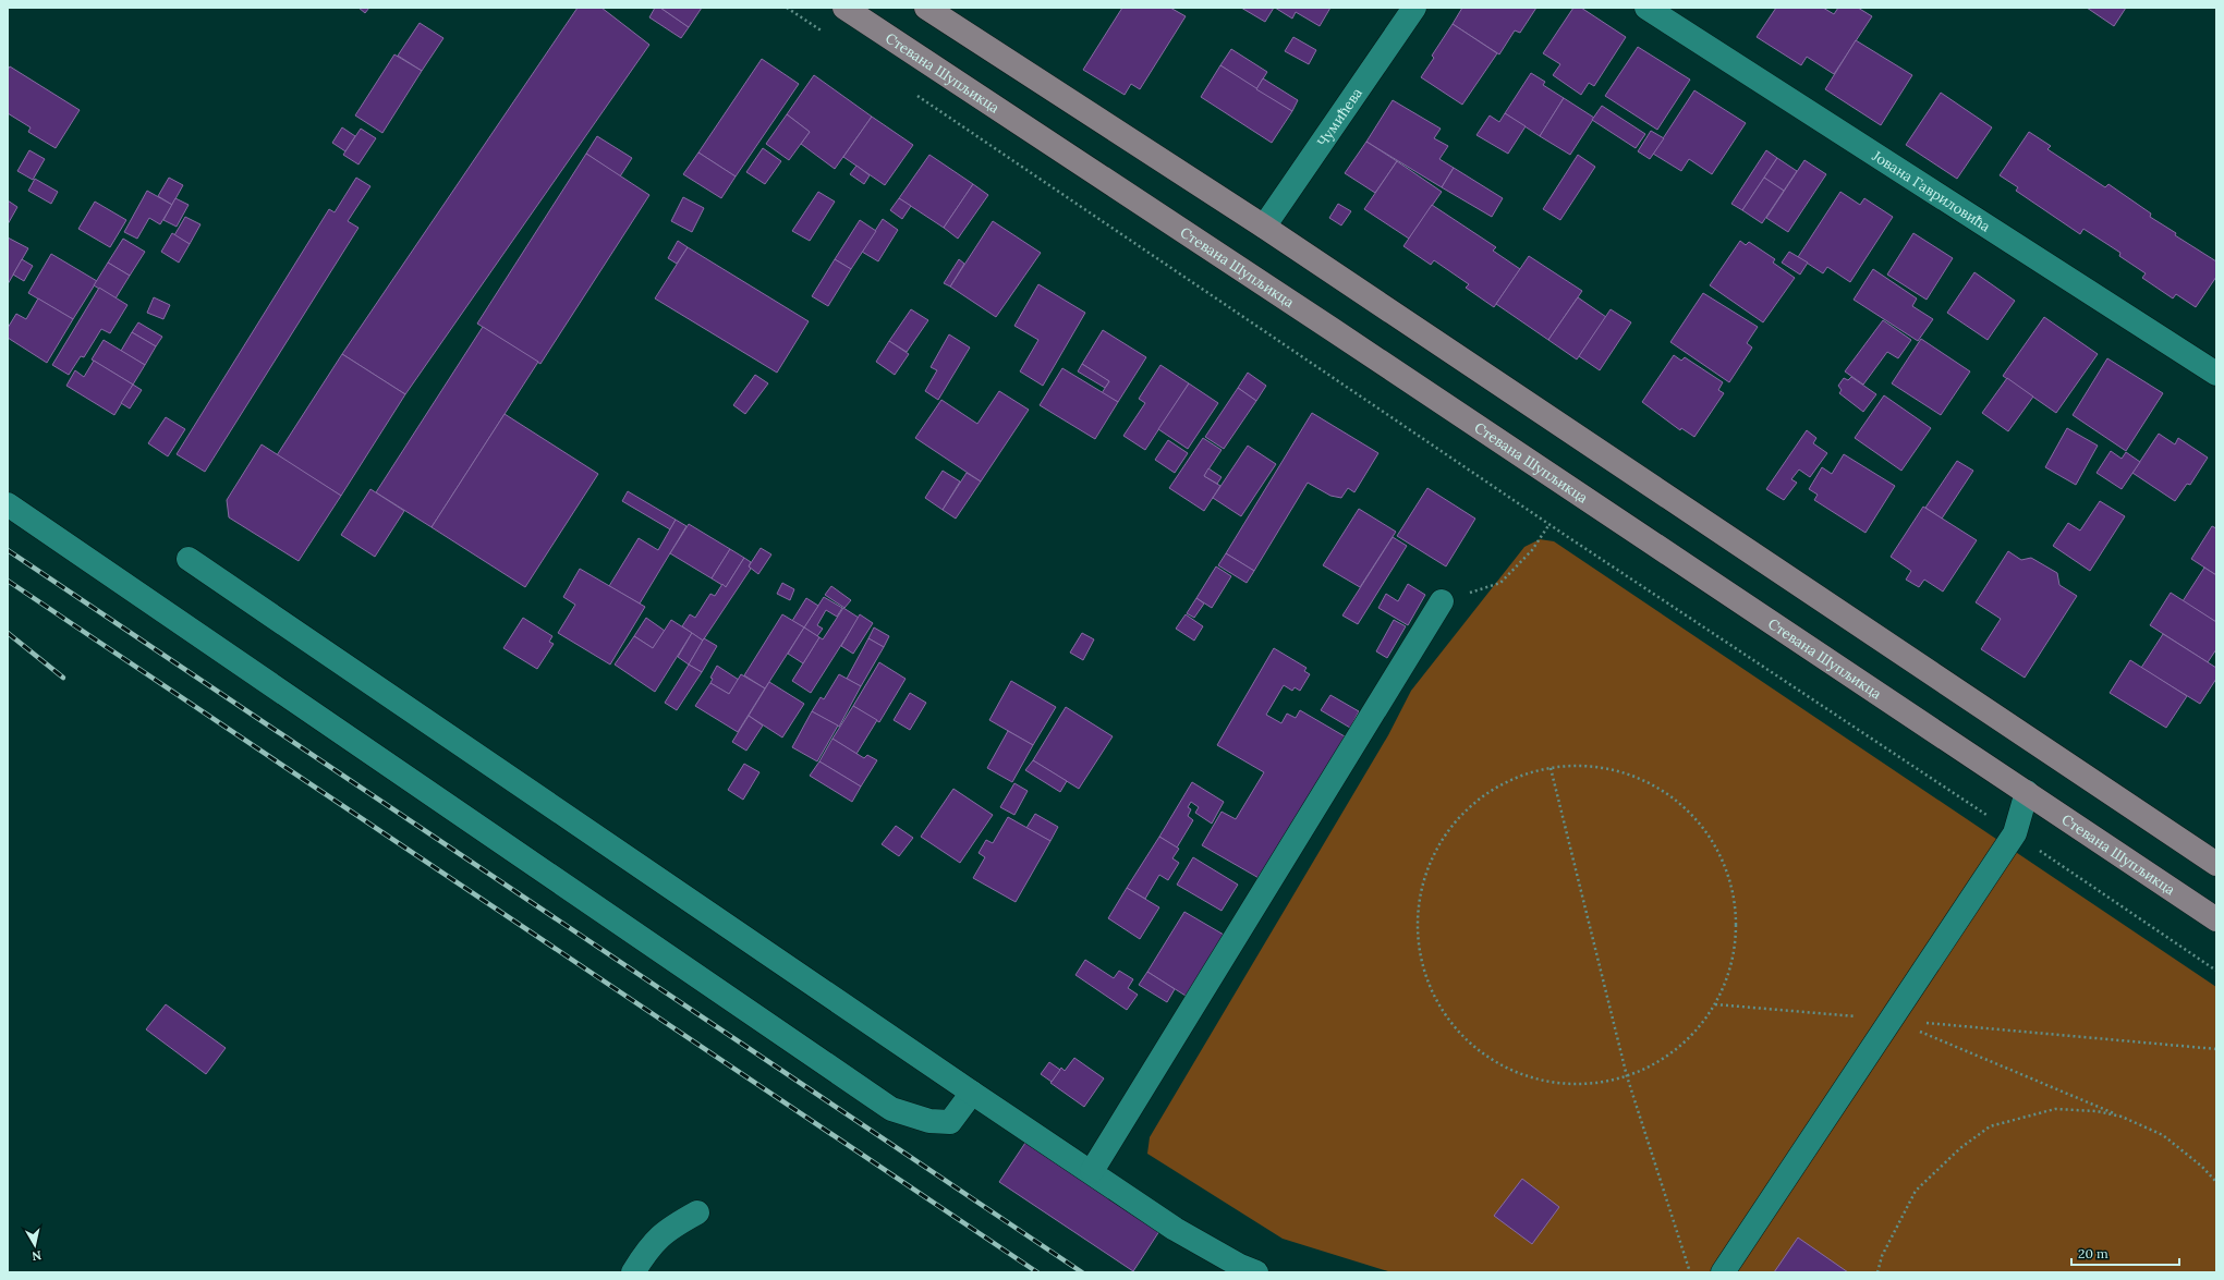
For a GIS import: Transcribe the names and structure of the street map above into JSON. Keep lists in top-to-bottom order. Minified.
{"streets":{"main road":["Стевана Шупљикца"],"street":["Чумићева","Јована Гавриловића"]},"scale_bar":"20 m","north":"bottom"}
